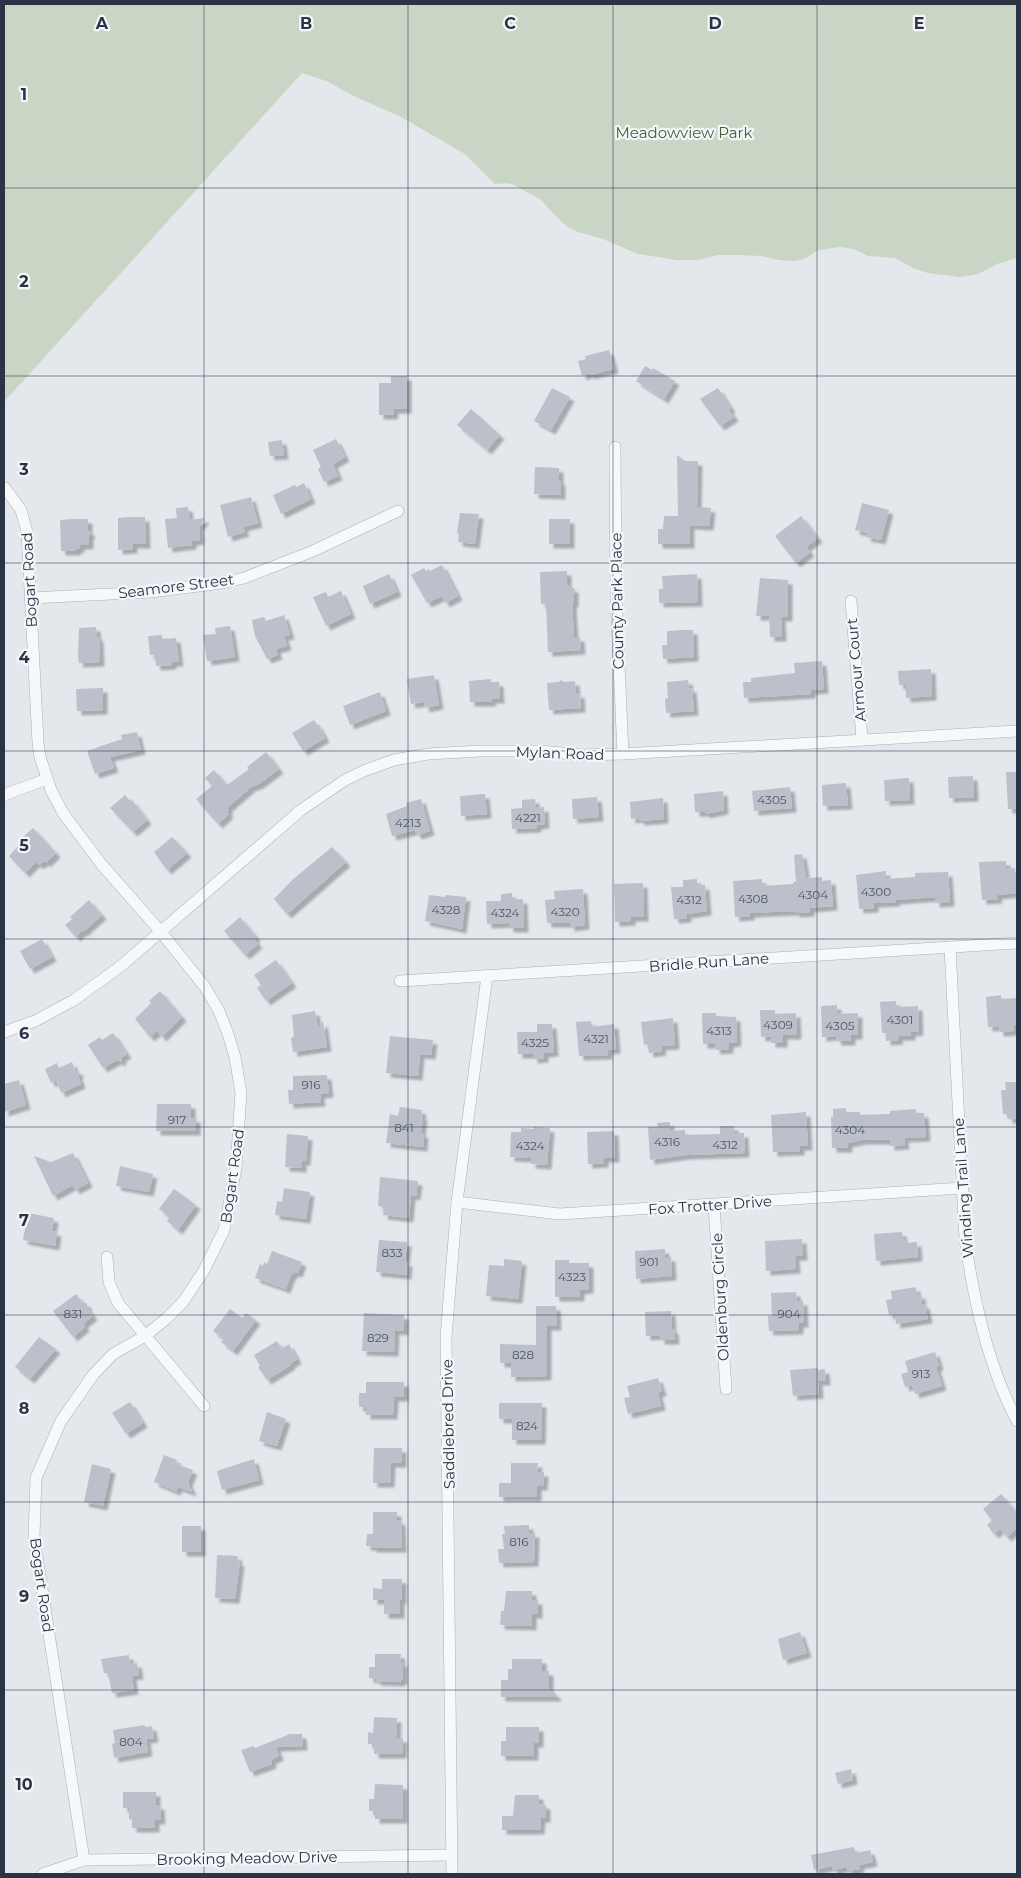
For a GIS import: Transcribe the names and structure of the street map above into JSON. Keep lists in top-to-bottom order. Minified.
{"streets":{"street":["Bogart Road","Seamore Street","County Park Place","Armour Court","Mylan Road","Bridle Run Lane","Winding Trail Lane","Fox Trotter Drive","Oldenburg Circle","Saddlebred Drive","Brooking Meadow Drive"]},"crossings":[["Bogart Road","Seamore Street"],["Bogart Road","Mylan Road"],["Bogart Road","Brooking Meadow Drive"],["County Park Place","Mylan Road"],["Armour Court","Mylan Road"],["Bridle Run Lane","Winding Trail Lane"],["Bridle Run Lane","Saddlebred Drive"],["Winding Trail Lane","Fox Trotter Drive"],["Fox Trotter Drive","Oldenburg Circle"],["Fox Trotter Drive","Saddlebred Drive"],["Saddlebred Drive","Brooking Meadow Drive"]],"parks":["Meadowview Park"],"house_numbers":["4305","4221","4213","4300","4304","4308","4312","4328","4320","4324","4301","4309","4305","4313","4321","4325","916","917","841","4304","4316","4312","4324","833","901","4323","831","904","829","828","913","824","816","804"],"grid":{"columns":["A","B","C","D","E"],"rows":["1","2","3","4","5","6","7","8","9","10"]}}
